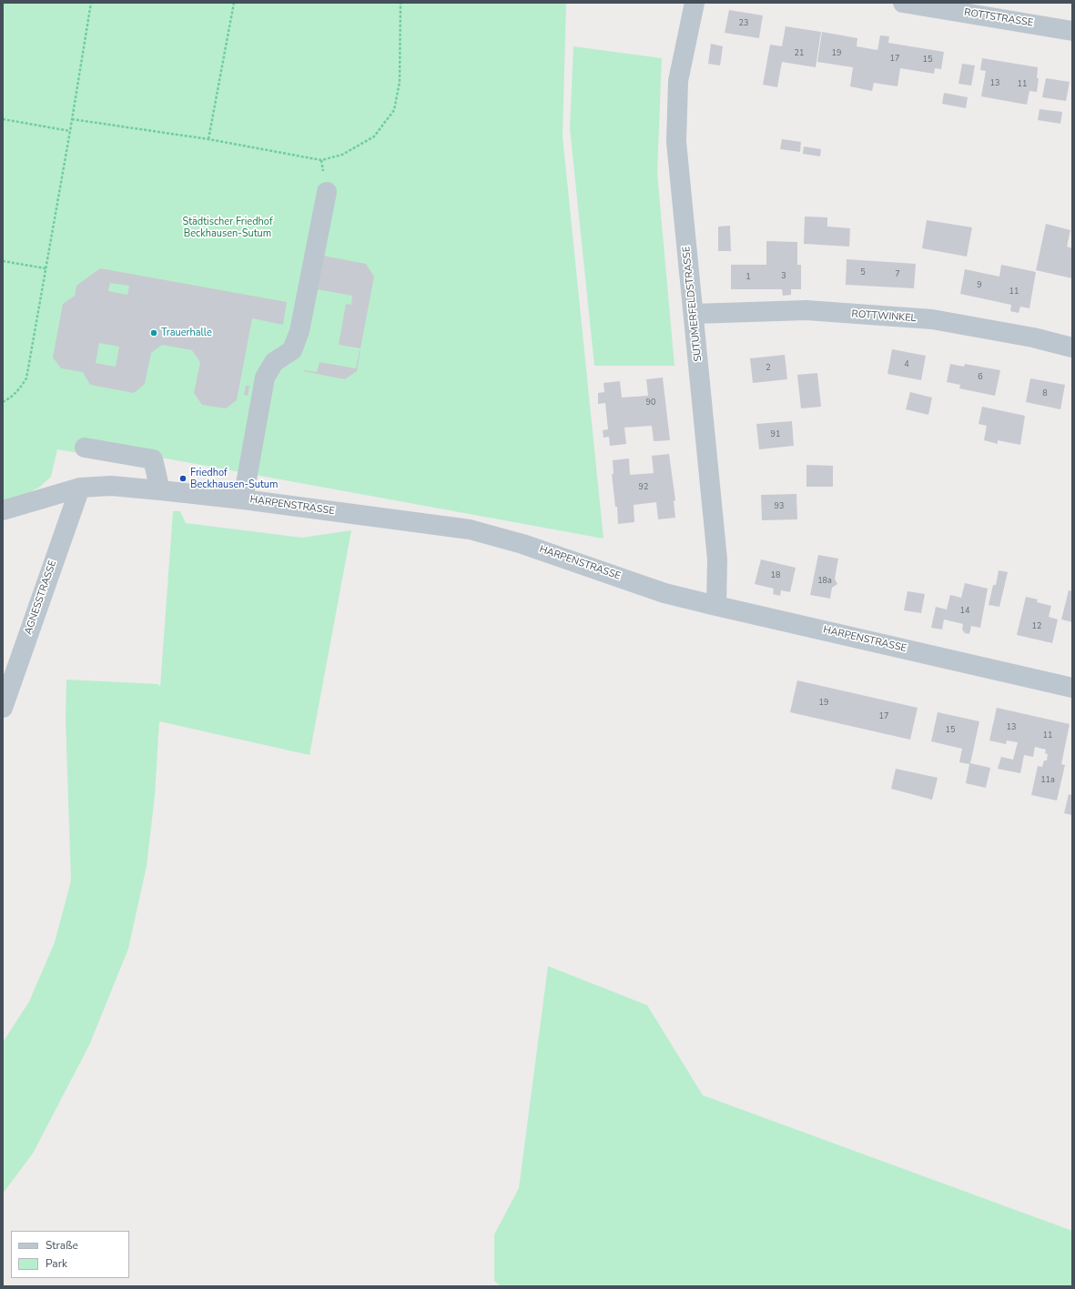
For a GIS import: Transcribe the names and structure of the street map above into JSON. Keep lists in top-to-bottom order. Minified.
{"streets":{"street":["ROTTSTRASSE","SUTUMERFELDSTRASSE","ROTTWINKEL","HARPENSTRASSE","AGNESSTRASSE"]},"crossings":[["SUTUMERFELDSTRASSE","ROTTWINKEL"],["SUTUMERFELDSTRASSE","HARPENSTRASSE"],["HARPENSTRASSE","AGNESSTRASSE"]],"parks":["Städtischer Friedhof Beckhausen-Sutum"],"places":["Trauerhalle","Friedhof Beckhausen-Sutum"],"house_numbers":["23","21","19","17","15","13","11","5","7","3","1","9","11","4","2","6","8","90","91","92","93","18","18a","14","12","19","17","13","15","11","11a"],"legend":["Straße","Park"]}
